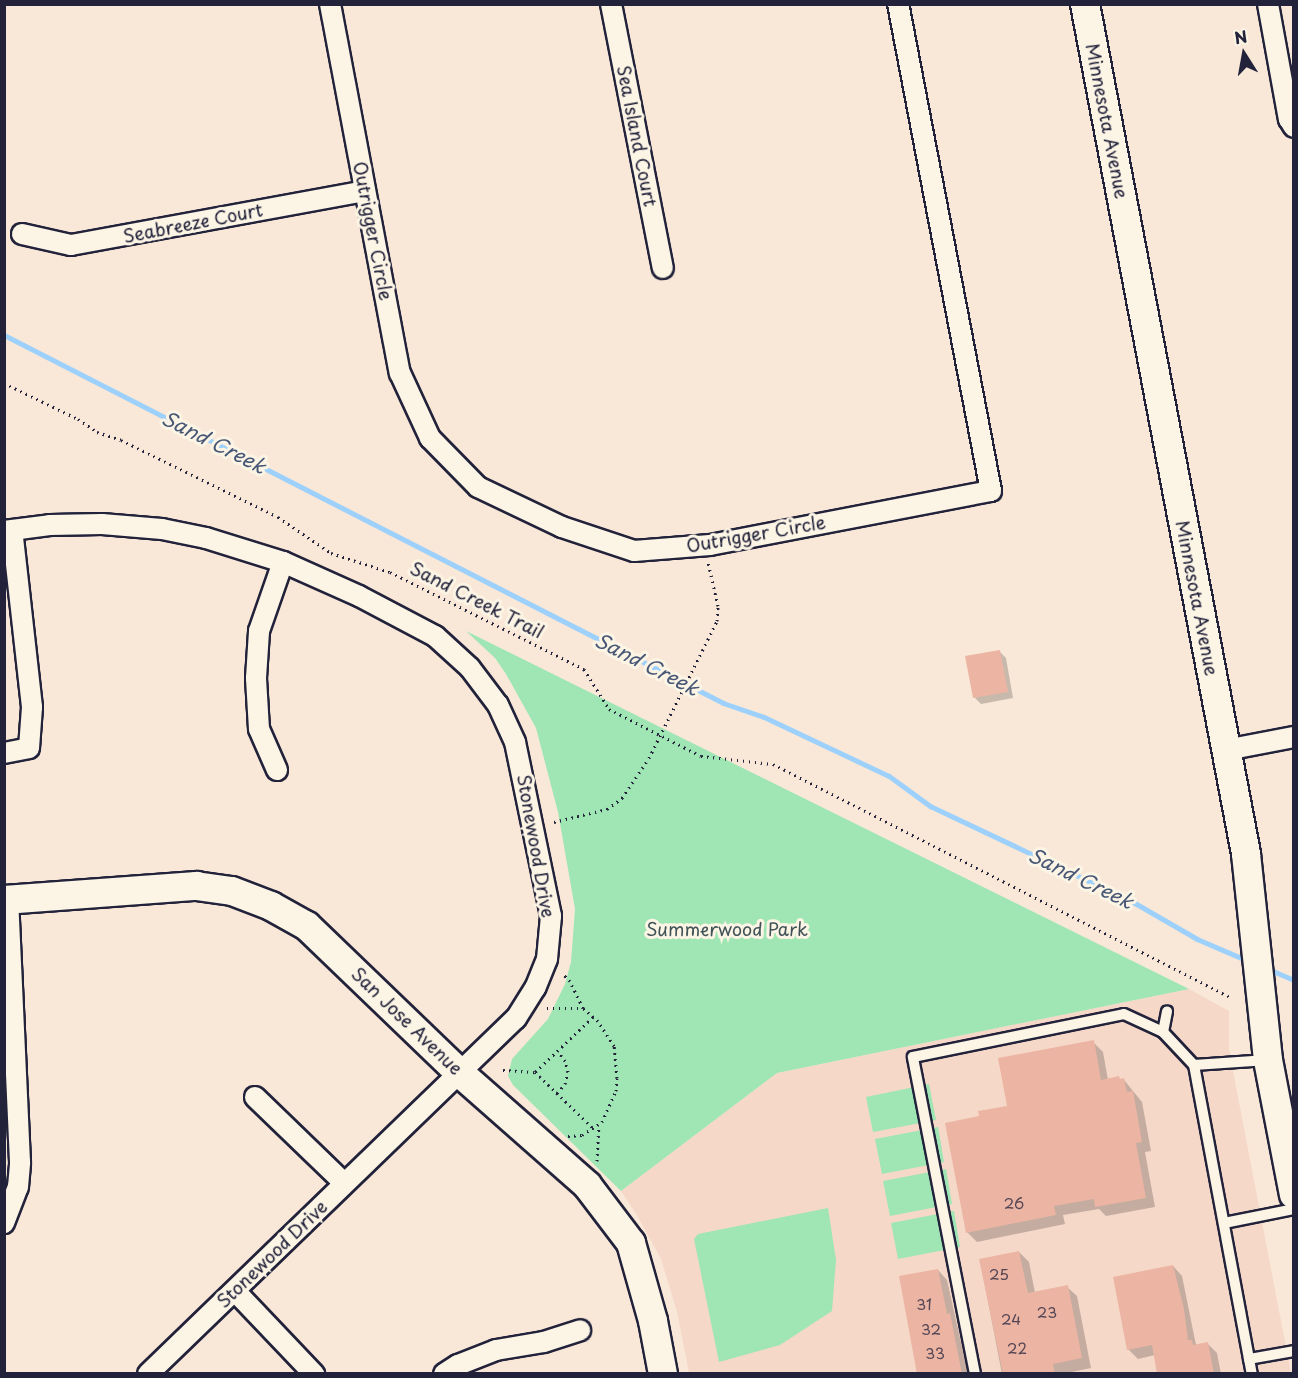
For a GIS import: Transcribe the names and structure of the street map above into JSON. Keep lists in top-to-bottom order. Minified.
{"streets":{"street":["Minnesota Avenue","Sea Island Court","Seabreeze Court","Outrigger Circle","Stonewood Drive","San Jose Avenue"],"path":["Sand Creek Trail"]},"crossings":[["Seabreeze Court","Outrigger Circle"],["Stonewood Drive","San Jose Avenue"]],"water":["Sand Creek"],"parks":["Summerwood Park"],"house_numbers":["26","25","31","23","24","32","22","33"],"north":"top"}
